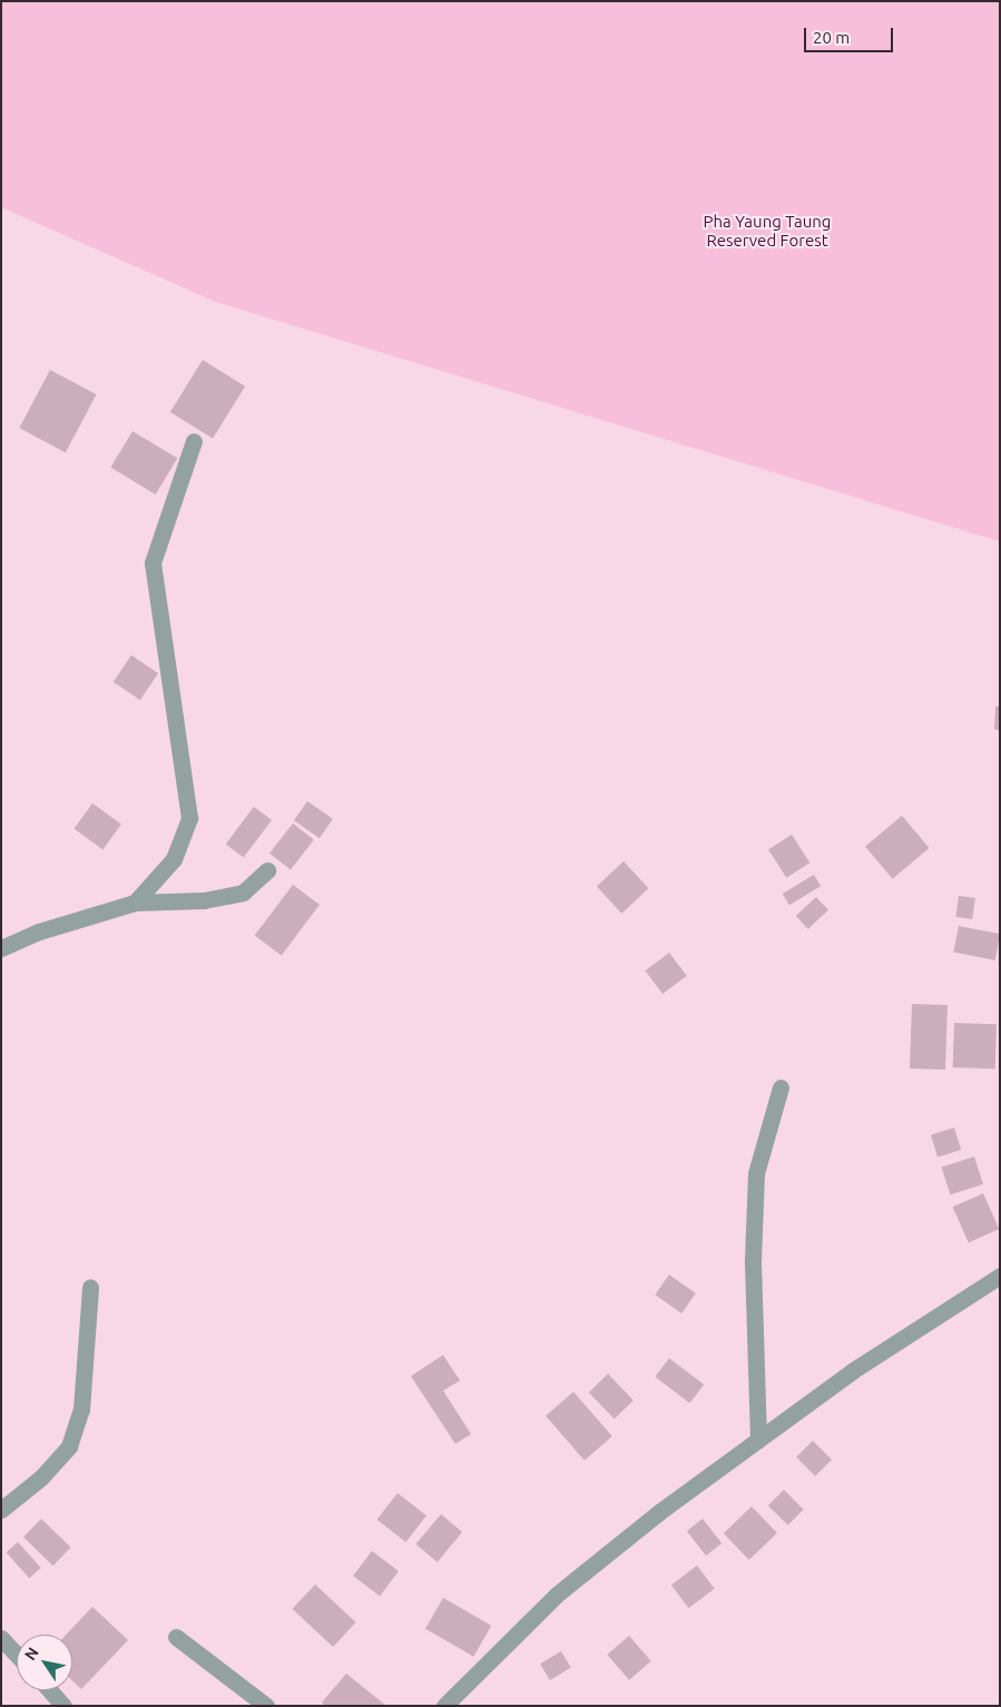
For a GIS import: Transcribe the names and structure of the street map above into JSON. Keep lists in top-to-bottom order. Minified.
{"parks":["Pha Yaung Taung Reserved Forest"],"scale_bar":"20 m","north":"top left"}
